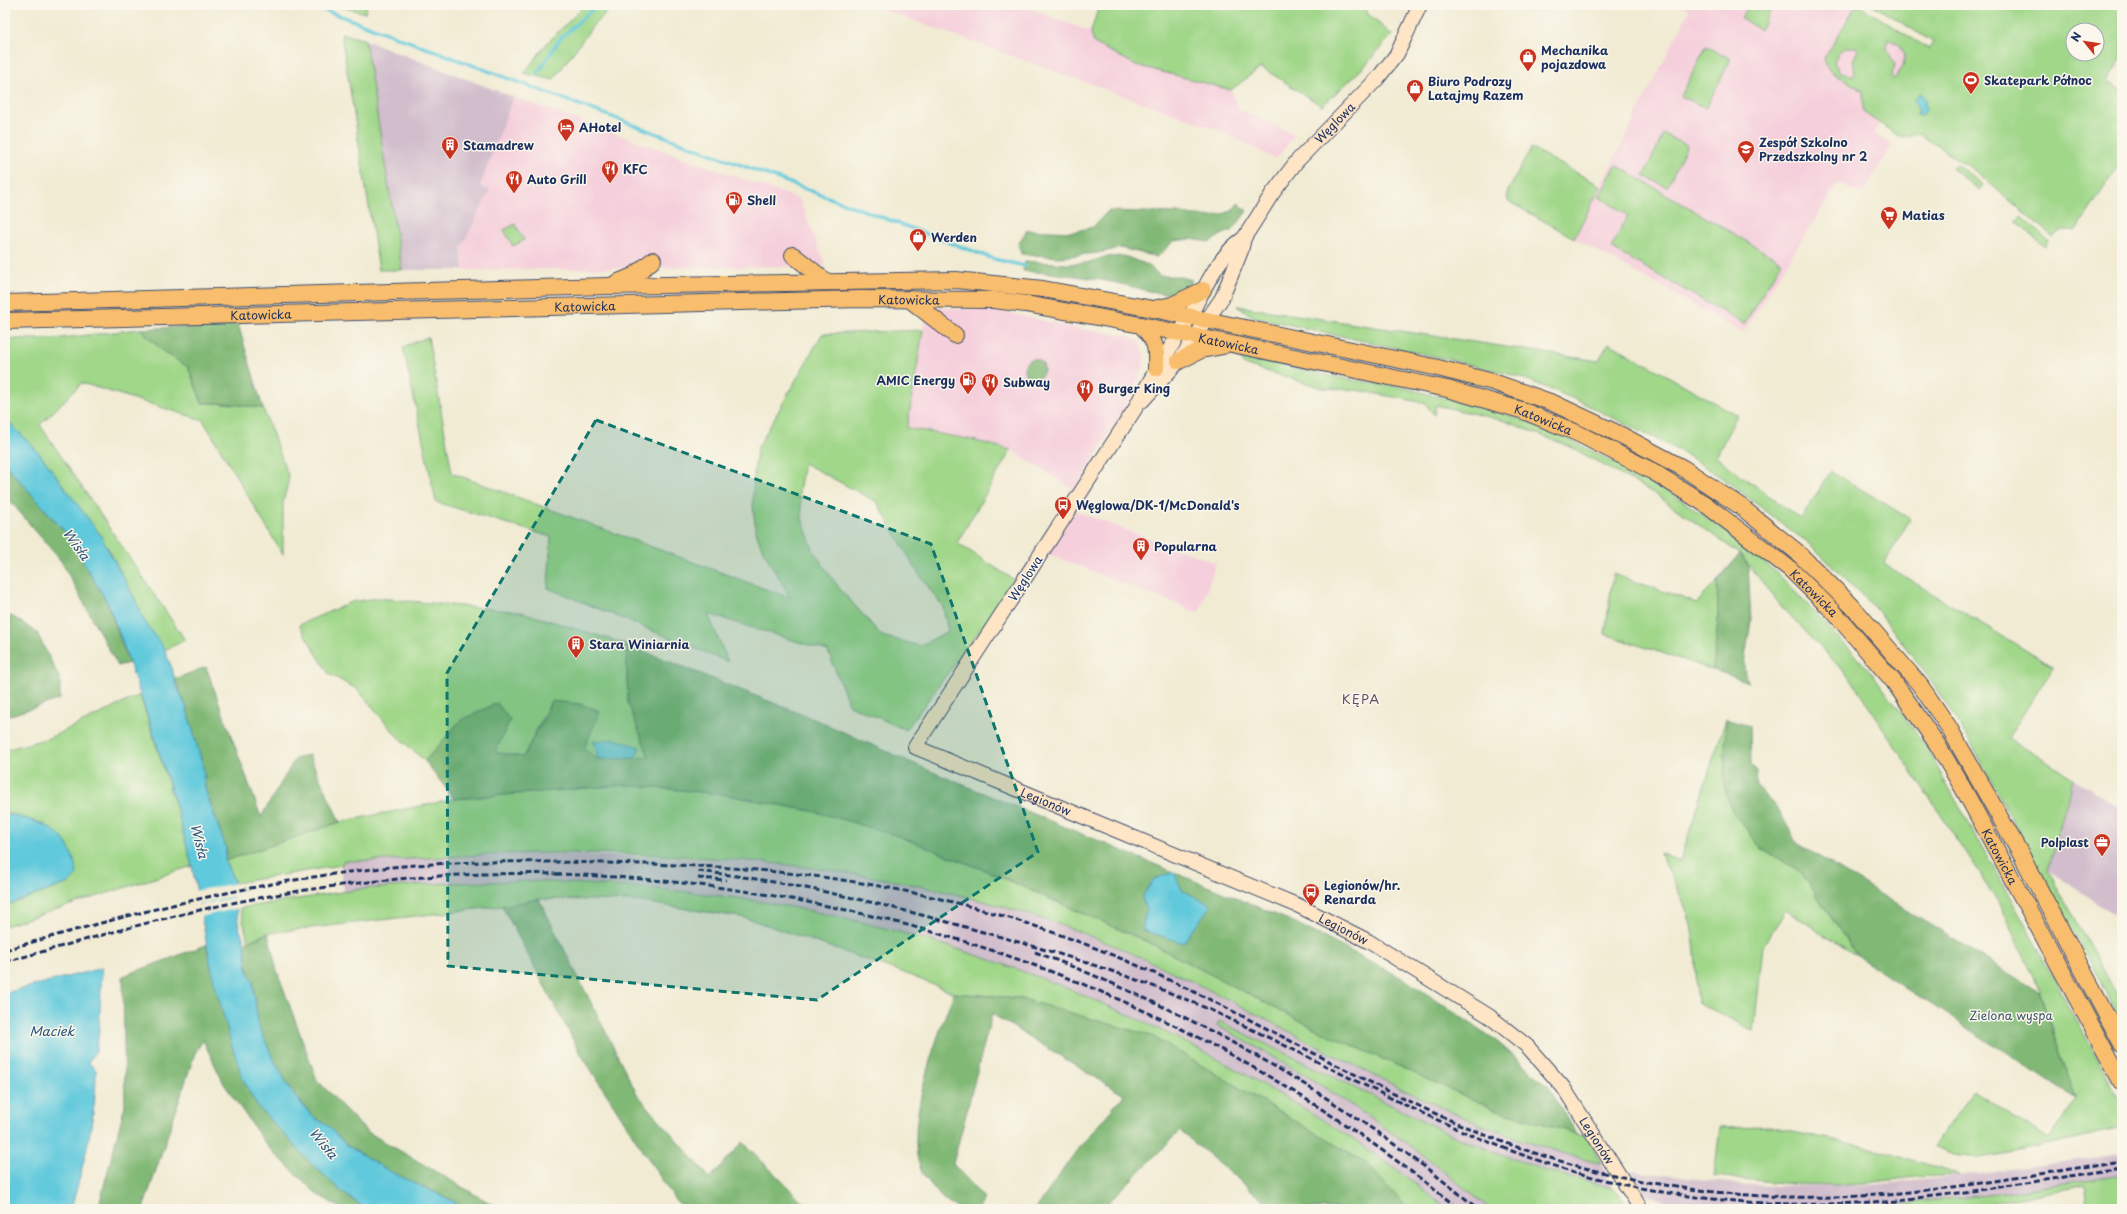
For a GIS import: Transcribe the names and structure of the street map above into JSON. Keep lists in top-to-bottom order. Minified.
{"streets":{"main road":["Katowicka"],"street":["Węglowa","Legionów"]},"crossings":[["Węglowa","Katowicka"],["Węglowa","Legionów"]],"districts":["KĘPA"],"water":["Wisła","Maciek"],"parks":["Zielona wyspa"],"places":{"shop":["Mechanika pojazdowa","Biuro Podrozy Latajmy Razem","Werden"],"sports":["Skatepark Północ"],"hotel":["AHotel"],"building":["Stamadrew","Popularna","Stara Winiarnia"],"school or university":["Zespół Szkolno Przedszkolny nr 2"],"restaurant":["KFC","Auto Grill","Subway","Burger King"],"fuel station":["Shell","AMIC Energy"],"supermarket":["Matias"],"bus stop":["Węglowa/DK-1/McDonald's","Legionów/hr. Renarda"],"office":["Polplast"]},"north":"top left"}
